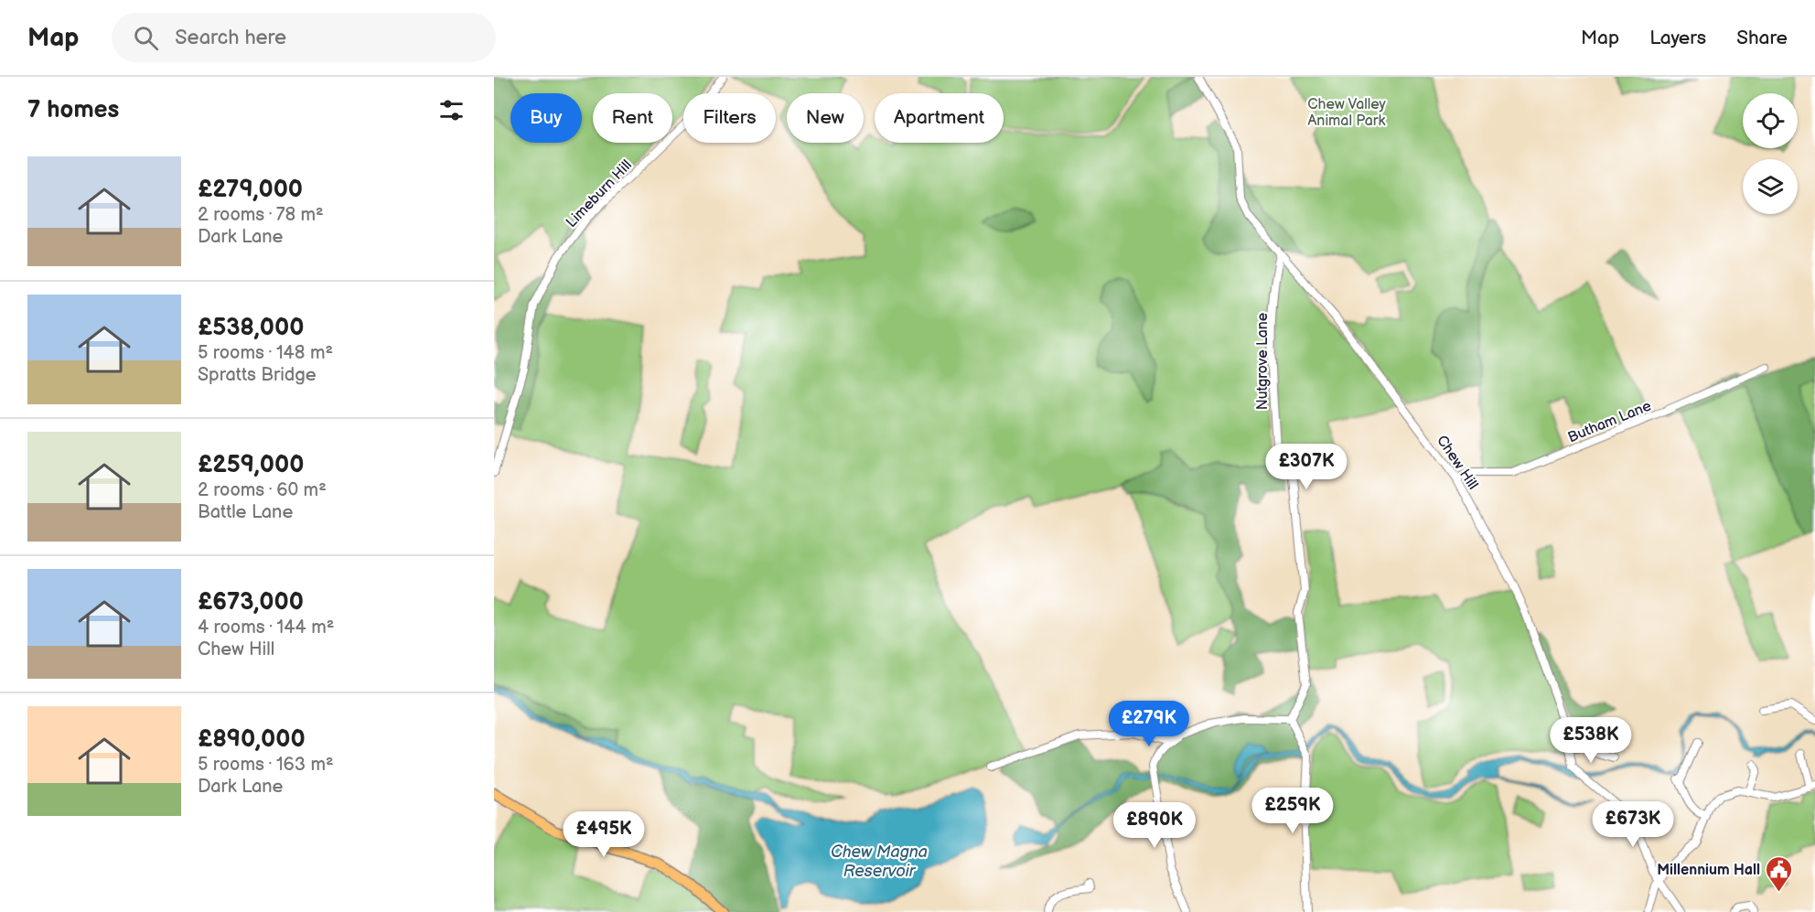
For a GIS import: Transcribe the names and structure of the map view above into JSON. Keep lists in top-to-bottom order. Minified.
{"streets":{"street":["Limeburn Hill","Nutgrove Lane","Butham Lane","Chew Hill"]},"crossings":[["Nutgrove Lane","Chew Hill"],["Butham Lane","Chew Hill"]],"water":["Chew Magna Reservoir"],"parks":["Chew Valley Animal Park"],"places":{"public building":["Millennium Hall"]},"page":{"header":"Map","search":"Search here","nav":["Map","Layers","Share"],"heading":"7 homes","chip":["Buy","Rent","Filters","New","Apartment"],"list":[{"name":"£279,000","note":"2 rooms · 78 m² · Dark Lane"},{"name":"£538,000","note":"5 rooms · 148 m² · Spratts Bridge"},{"name":"£259,000","note":"2 rooms · 60 m² · Battle Lane"},{"name":"£673,000","note":"4 rooms · 144 m² · Chew Hill"},{"name":"£890,000","note":"5 rooms · 163 m² · Dark Lane"}],"price":["£307K","£279K","£538K","£259K","£673K","£890K","£495K"]}}
